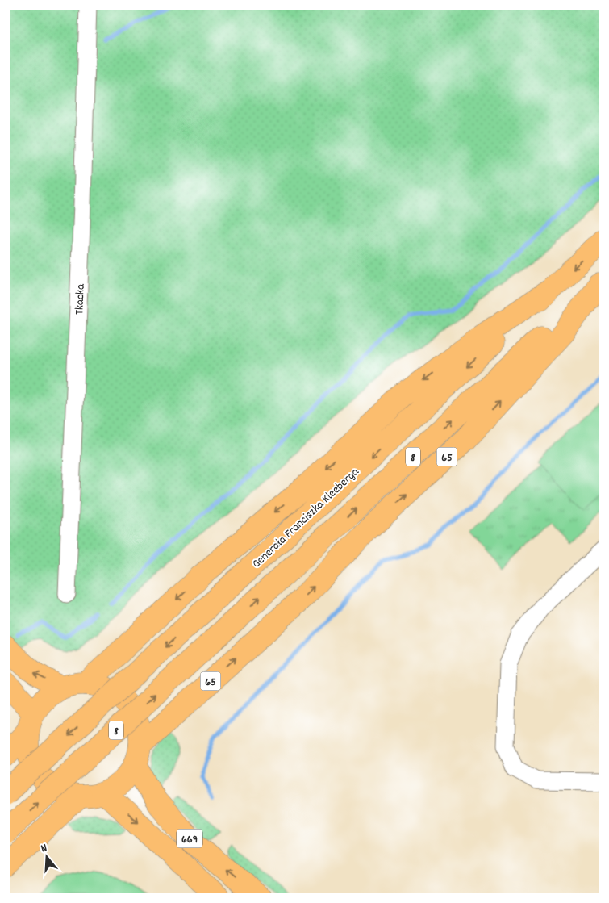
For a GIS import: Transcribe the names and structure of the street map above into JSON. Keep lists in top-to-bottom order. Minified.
{"streets":{"main road":["8","65","Generała Franciszka Kleeberga","669"],"street":["Tkacka"]},"crossings":[["8","65"],["65","669"]],"north":"top"}
